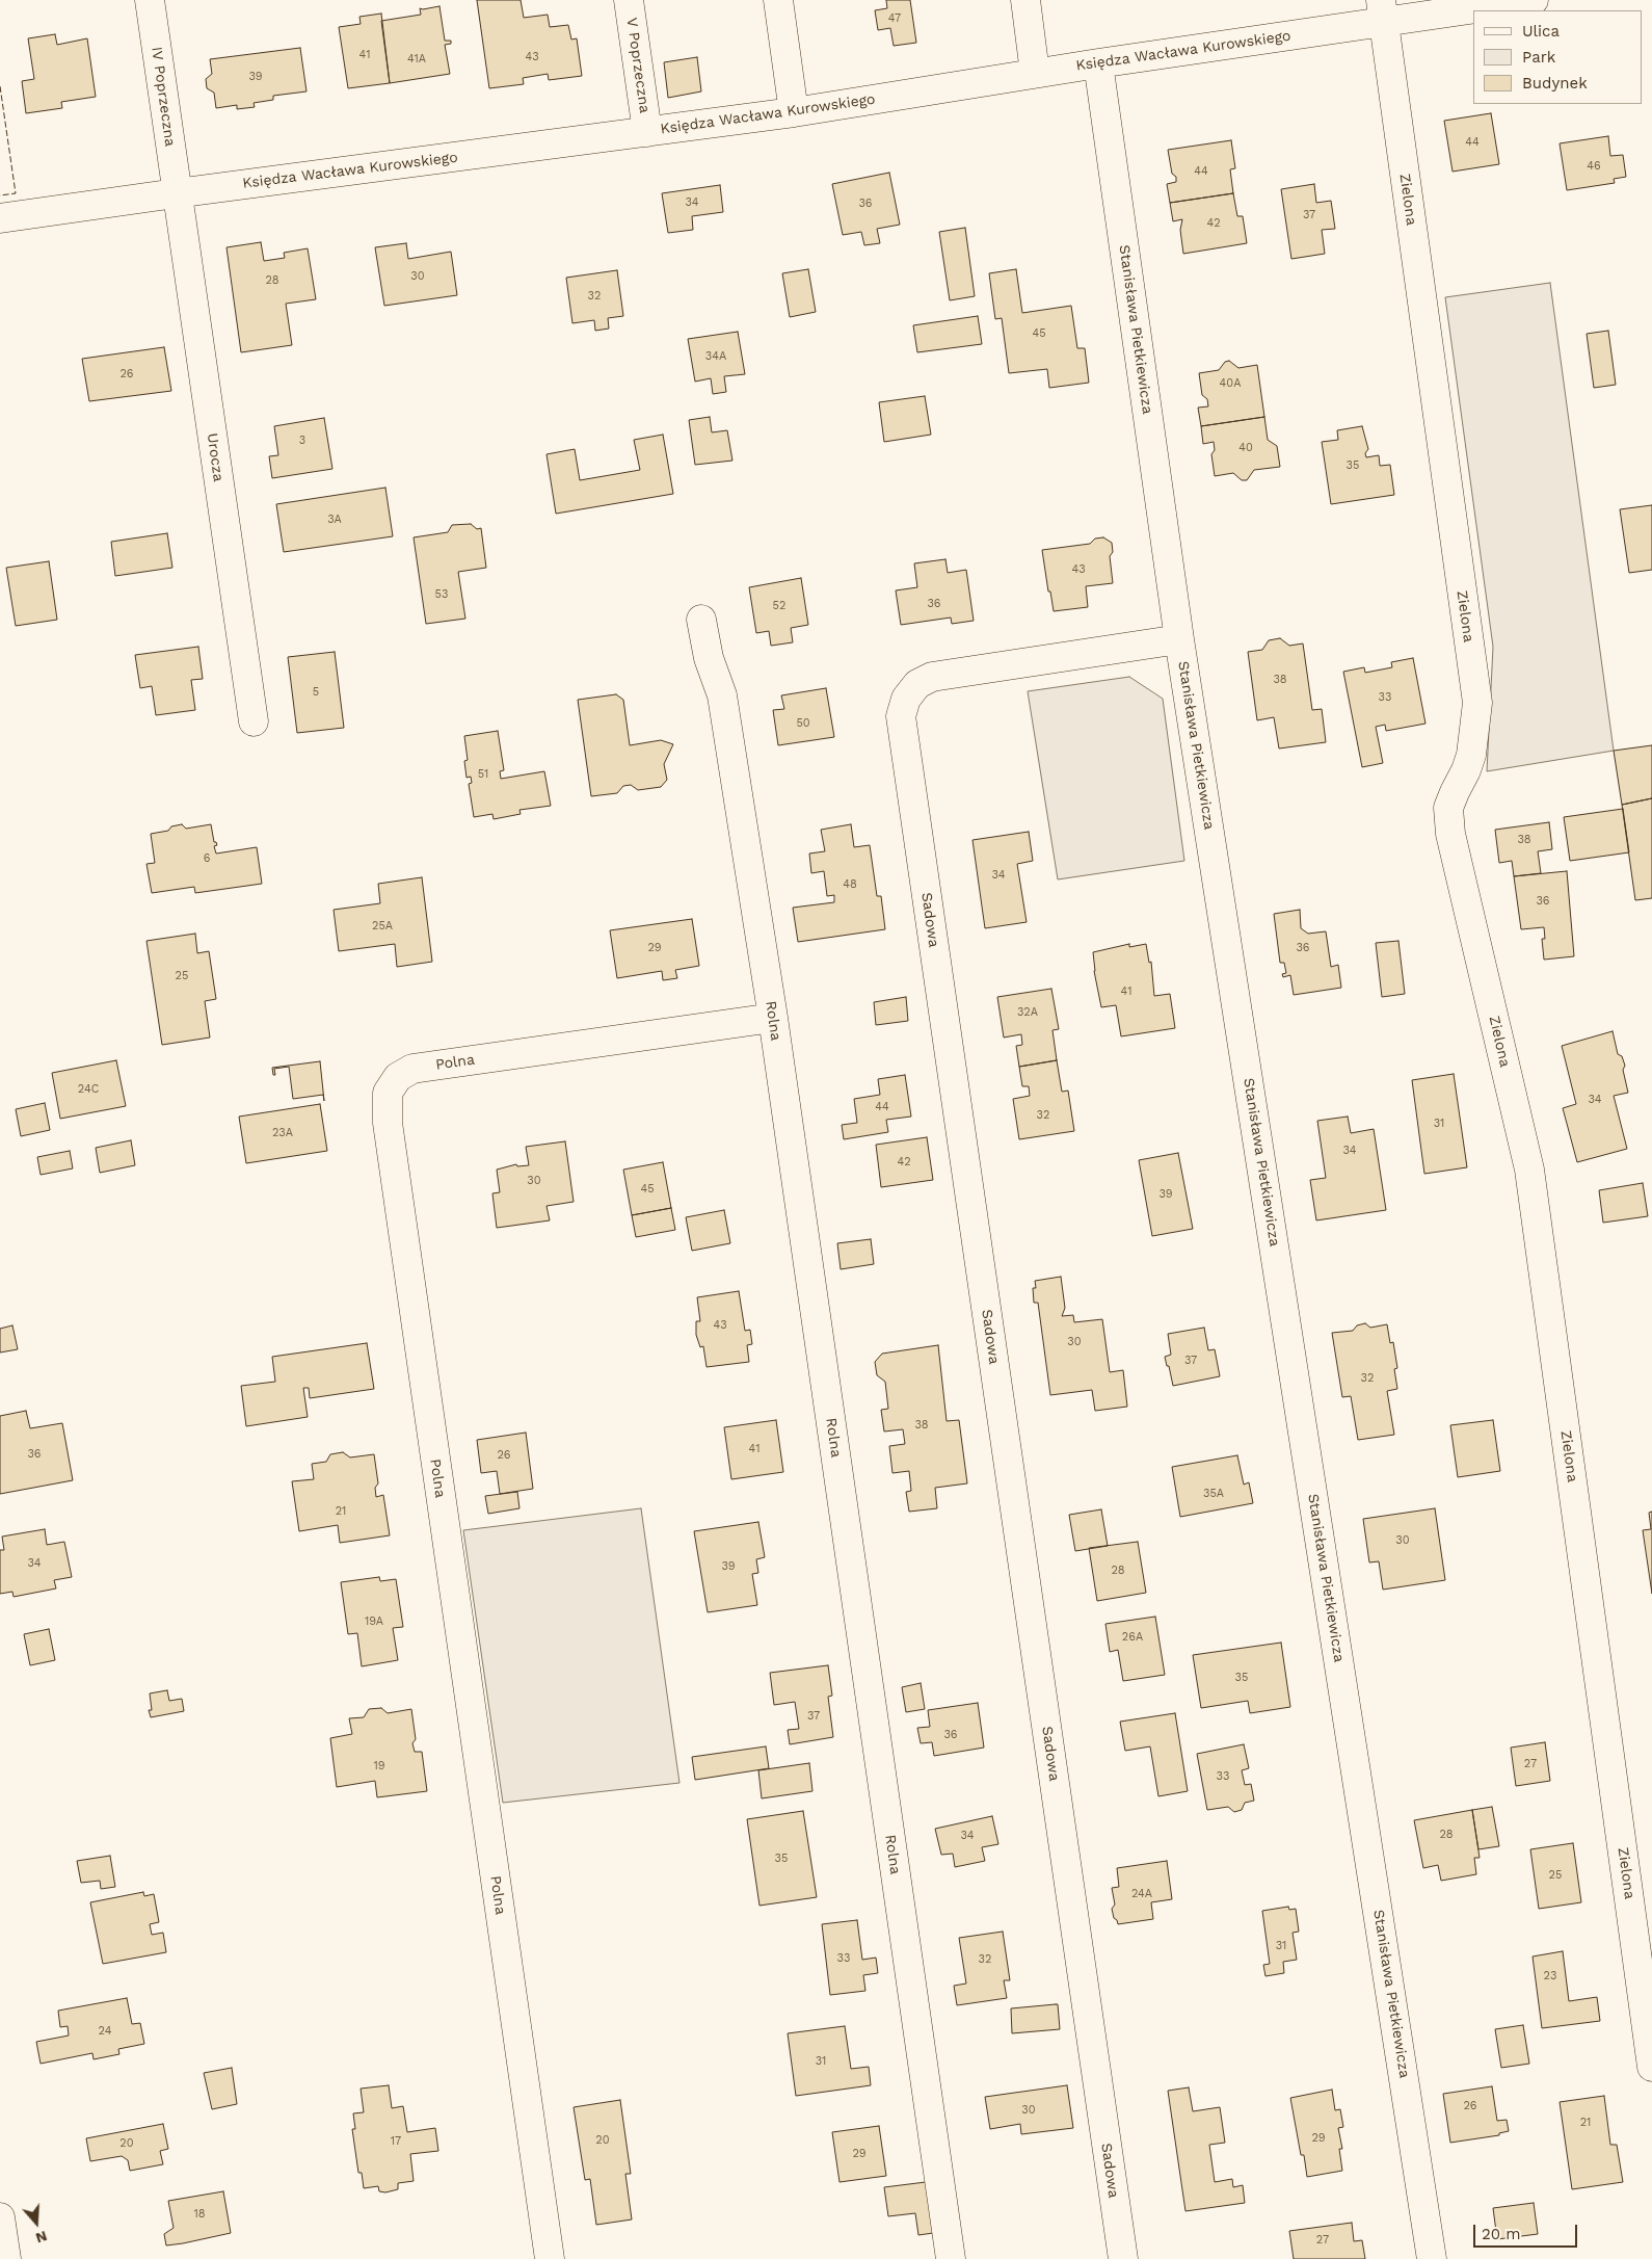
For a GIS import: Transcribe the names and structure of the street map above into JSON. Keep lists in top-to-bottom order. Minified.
{"streets":{"street":["Księdza Wacława Kurowskiego","V Poprzeczna","IV Poprzeczna","Zielona","Stanisława Pietkiewicza","Urocza","Sadowa","Rolna","Polna"]},"crossings":[["Księdza Wacława Kurowskiego","V Poprzeczna"],["Księdza Wacława Kurowskiego","IV Poprzeczna"],["Księdza Wacława Kurowskiego","Zielona"],["Księdza Wacława Kurowskiego","Stanisława Pietkiewicza"],["Księdza Wacława Kurowskiego","Urocza"],["IV Poprzeczna","Urocza"],["Stanisława Pietkiewicza","Sadowa"],["Rolna","Polna"]],"house_numbers":["47","41","43","41A","39","44","46","44","34","36","37","42","30","28","32","45","34A","26","40A","3","40","35","3A","43","53","36","52","38","5","33","50","51","38","6","34","48","36","25A","29","36","25","41","32A","24C","34","44","32","31","23A","34","42","30","45","39","43","30","37","32","38","41","36","26","35A","21","30","34","39","28","19A","26A","35","37","36","27","19","33","28","34","35","25","24A","31","33","32","23","24","31","26","30","21","29","20","17","20","29","18","27"],"legend":["Ulica","Park","Budynek"],"scale_bar":"20 m","north":"bottom"}
